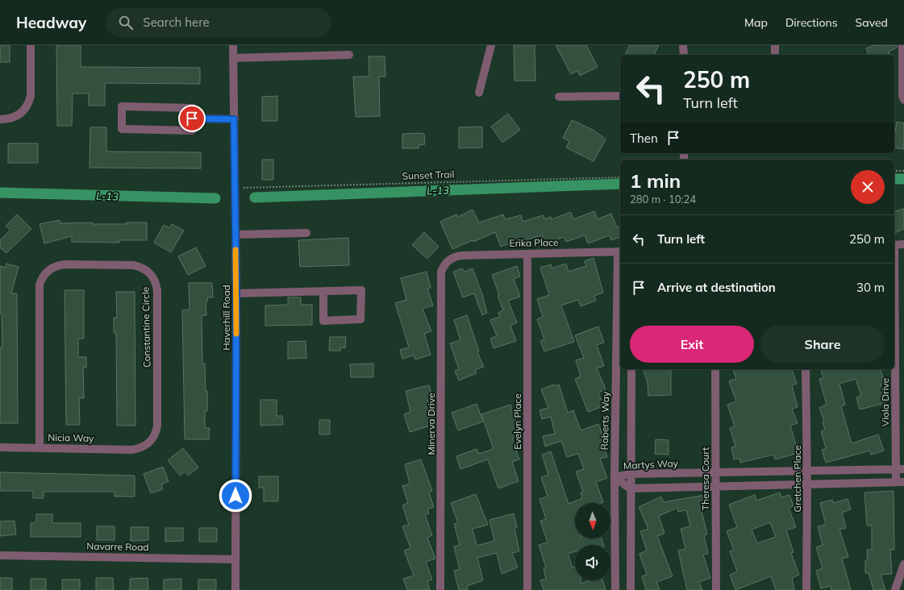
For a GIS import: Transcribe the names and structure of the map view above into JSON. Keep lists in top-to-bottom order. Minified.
{"streets":{"street":["Erika Place","Haverhill Road","Constantine Circle","Viola Drive","Roberts Way","Evelyn Place","Minerva Drive","Nicia Way","Martys Way","Theresa Court","Gretchen Place","Navarre Road"],"path":["Sunset Trail"]},"crossings":[["Sunset Trail","Haverhill Road"],["Erika Place","Roberts Way"],["Erika Place","Evelyn Place"],["Erika Place","Minerva Drive"],["Haverhill Road","Navarre Road"],["Constantine Circle","Nicia Way"],["Viola Drive","Martys Way"],["Roberts Way","Martys Way"],["Martys Way","Theresa Court"],["Martys Way","Gretchen Place"]],"water":["L-13"],"north":"bottom","page":{"header":"Headway","search":"Search here","nav":["Map","Directions","Saved"],"turn":["250 m","Turn left"],"then":"Then","heading":["1 min","280 m · 10:24"],"list":[{"name":"Turn left","value":"250 m"},{"name":"Arrive at destination","value":"30 m"}],"buttons":["Exit","Share"]}}
